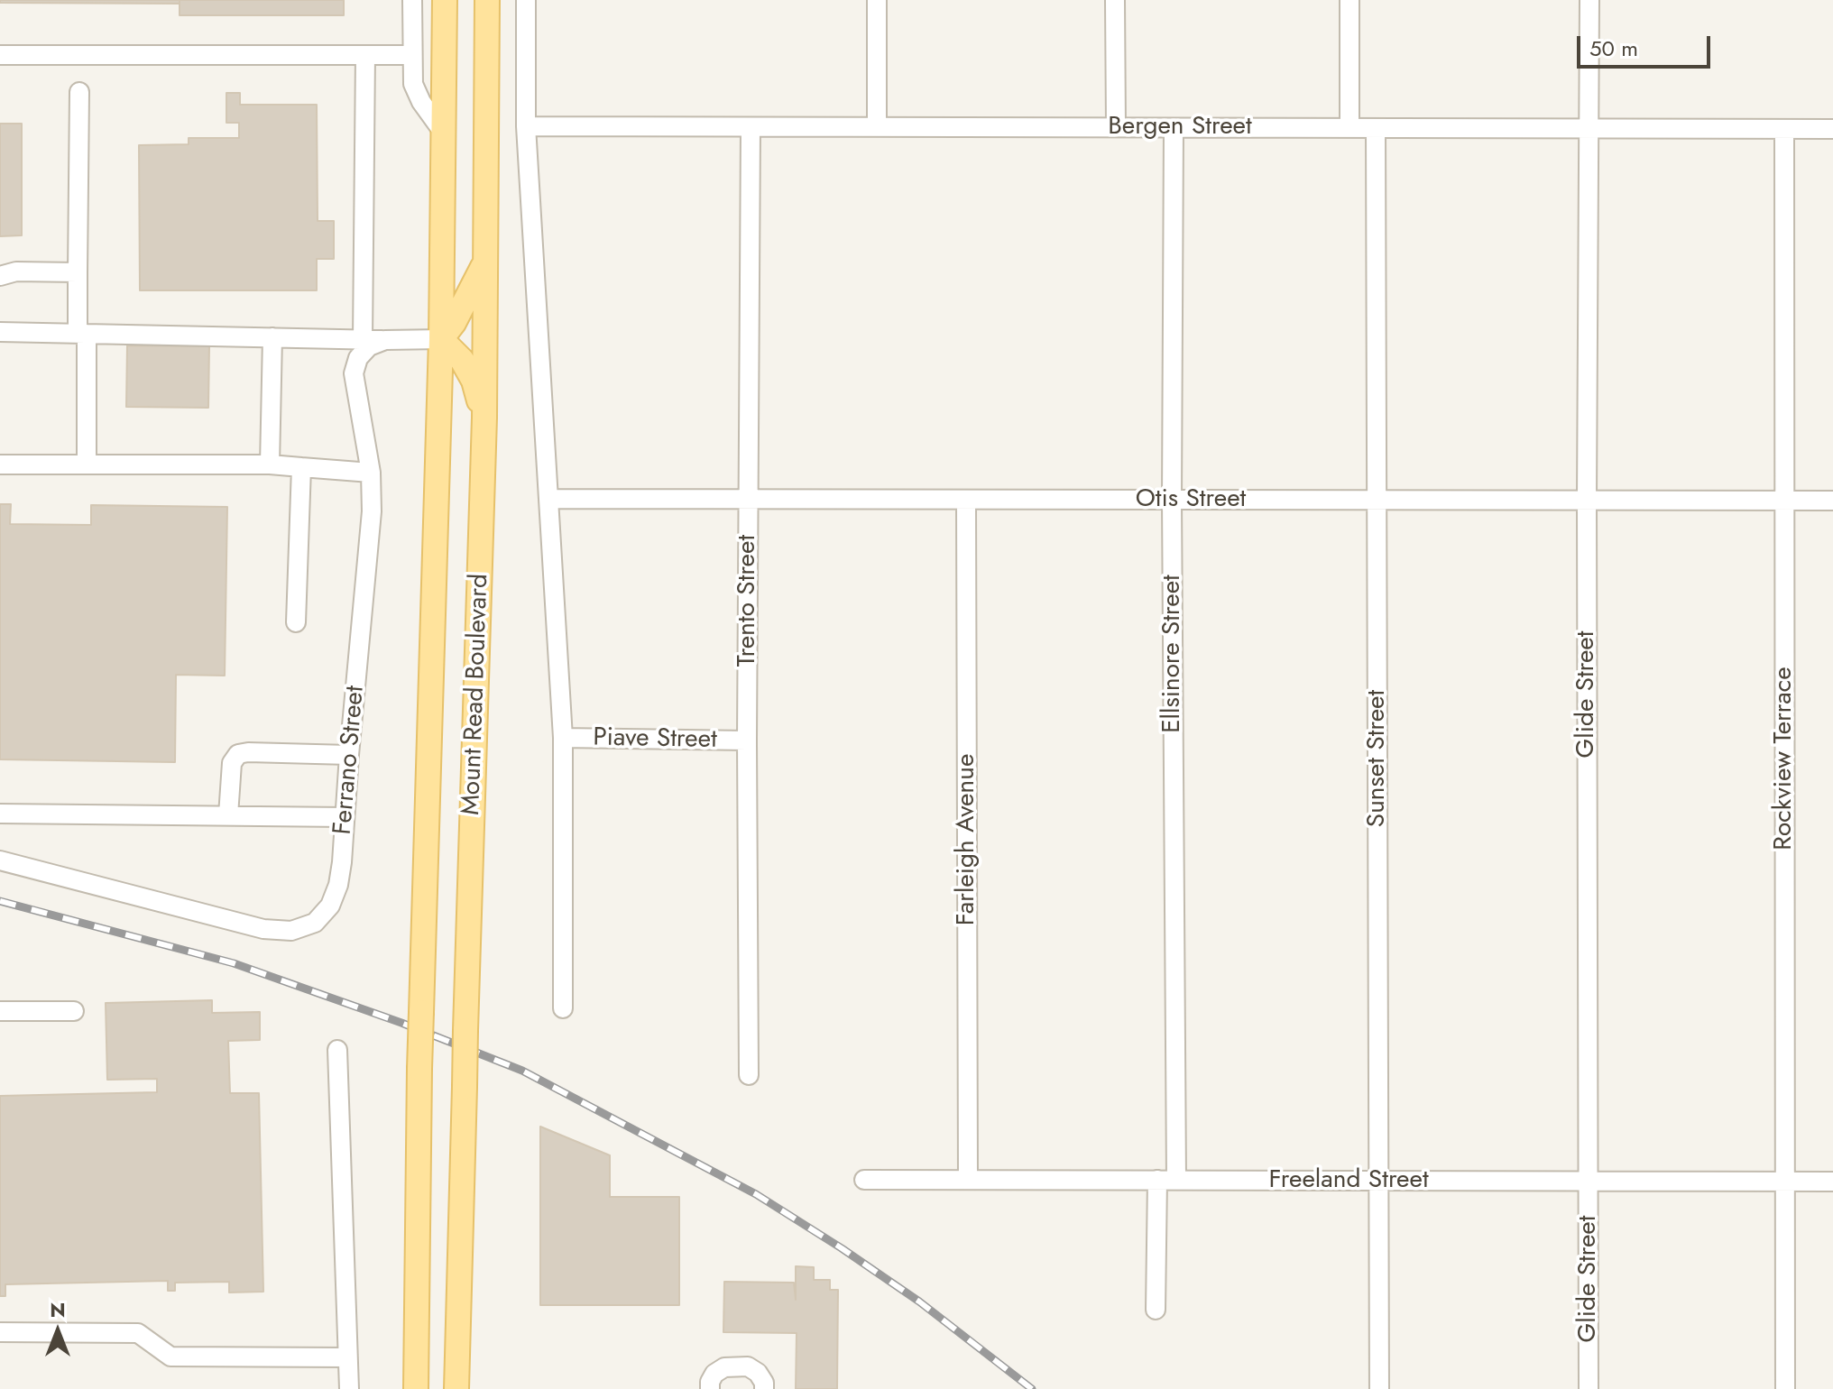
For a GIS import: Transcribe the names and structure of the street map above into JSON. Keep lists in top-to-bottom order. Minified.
{"streets":{"main road":["Mount Read Boulevard"],"street":["Bergen Street","Otis Street","Trento Street","Ellsinore Street","Glide Street","Piave Street","Sunset Street","Rockview Terrace","Ferrano Street","Farleigh Avenue","Freeland Street"]},"crossings":[["Bergen Street","Trento Street"],["Bergen Street","Ellsinore Street"],["Bergen Street","Glide Street"],["Bergen Street","Sunset Street"],["Bergen Street","Rockview Terrace"],["Otis Street","Trento Street"],["Otis Street","Ellsinore Street"],["Otis Street","Glide Street"],["Otis Street","Sunset Street"],["Otis Street","Rockview Terrace"],["Otis Street","Farleigh Avenue"],["Trento Street","Piave Street"],["Ellsinore Street","Freeland Street"],["Glide Street","Freeland Street"],["Sunset Street","Freeland Street"],["Rockview Terrace","Freeland Street"],["Farleigh Avenue","Freeland Street"]],"scale_bar":"50 m","north":"top"}
